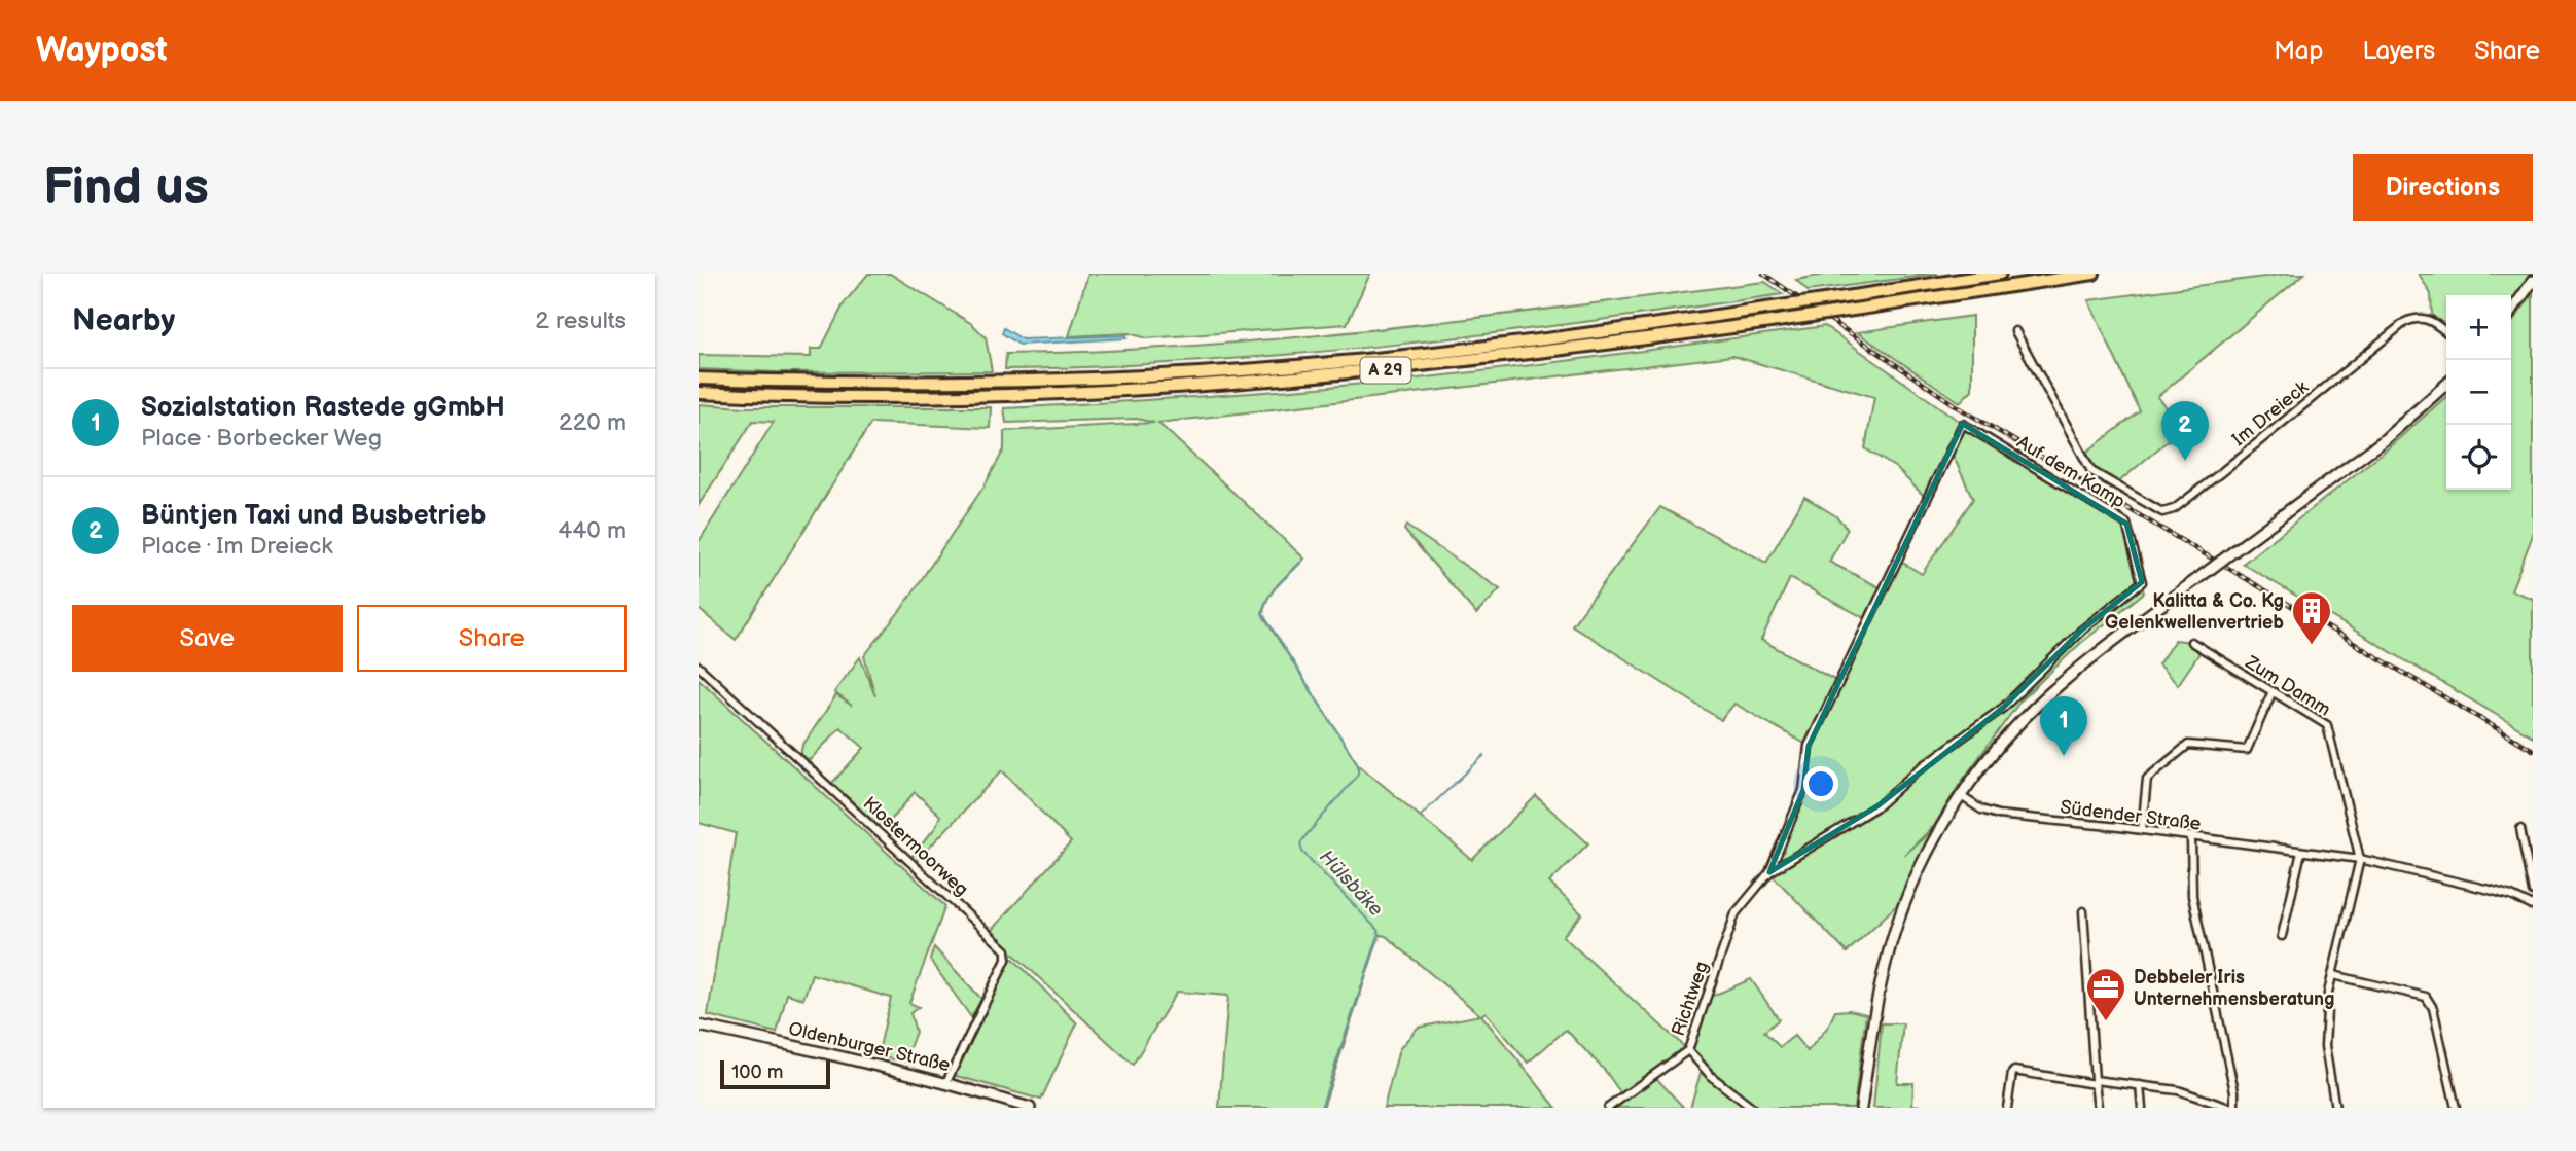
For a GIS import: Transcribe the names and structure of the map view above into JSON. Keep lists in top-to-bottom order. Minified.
{"streets":{"highway":["A 29"],"street":["Im Dreieck","Auf dem Kamp","Zum Damm","Südender Straße","Klostermoorweg","Richtweg","Oldenburger Straße"]},"crossings":[["Auf dem Kamp","Richtweg"],["Zum Damm","Südender Straße"],["Klostermoorweg","Oldenburger Straße"]],"water":["Hülsbäke"],"places":{"building":["Kalitta & Co. Kg Gelenkwellenvertrieb"],"office":["Debbeler Iris Unternehmensberatung"]},"scale_bar":"100 m","page":{"header":"Waypost","nav":["Map","Layers","Share"],"buttons":["Directions",["Save","Share"]],"title":"Find us","heading":["Nearby","2 results"],"map_buttons":["+","−"],"list":[{"mark":"1","name":"Sozialstation Rastede gGmbH","note":"Place · Borbecker Weg","value":"220 m"},{"mark":"2","name":"Büntjen Taxi und Busbetrieb","note":"Place · Im Dreieck","value":"440 m"}],"pins":["2","1"],"scale":"100 m"}}
